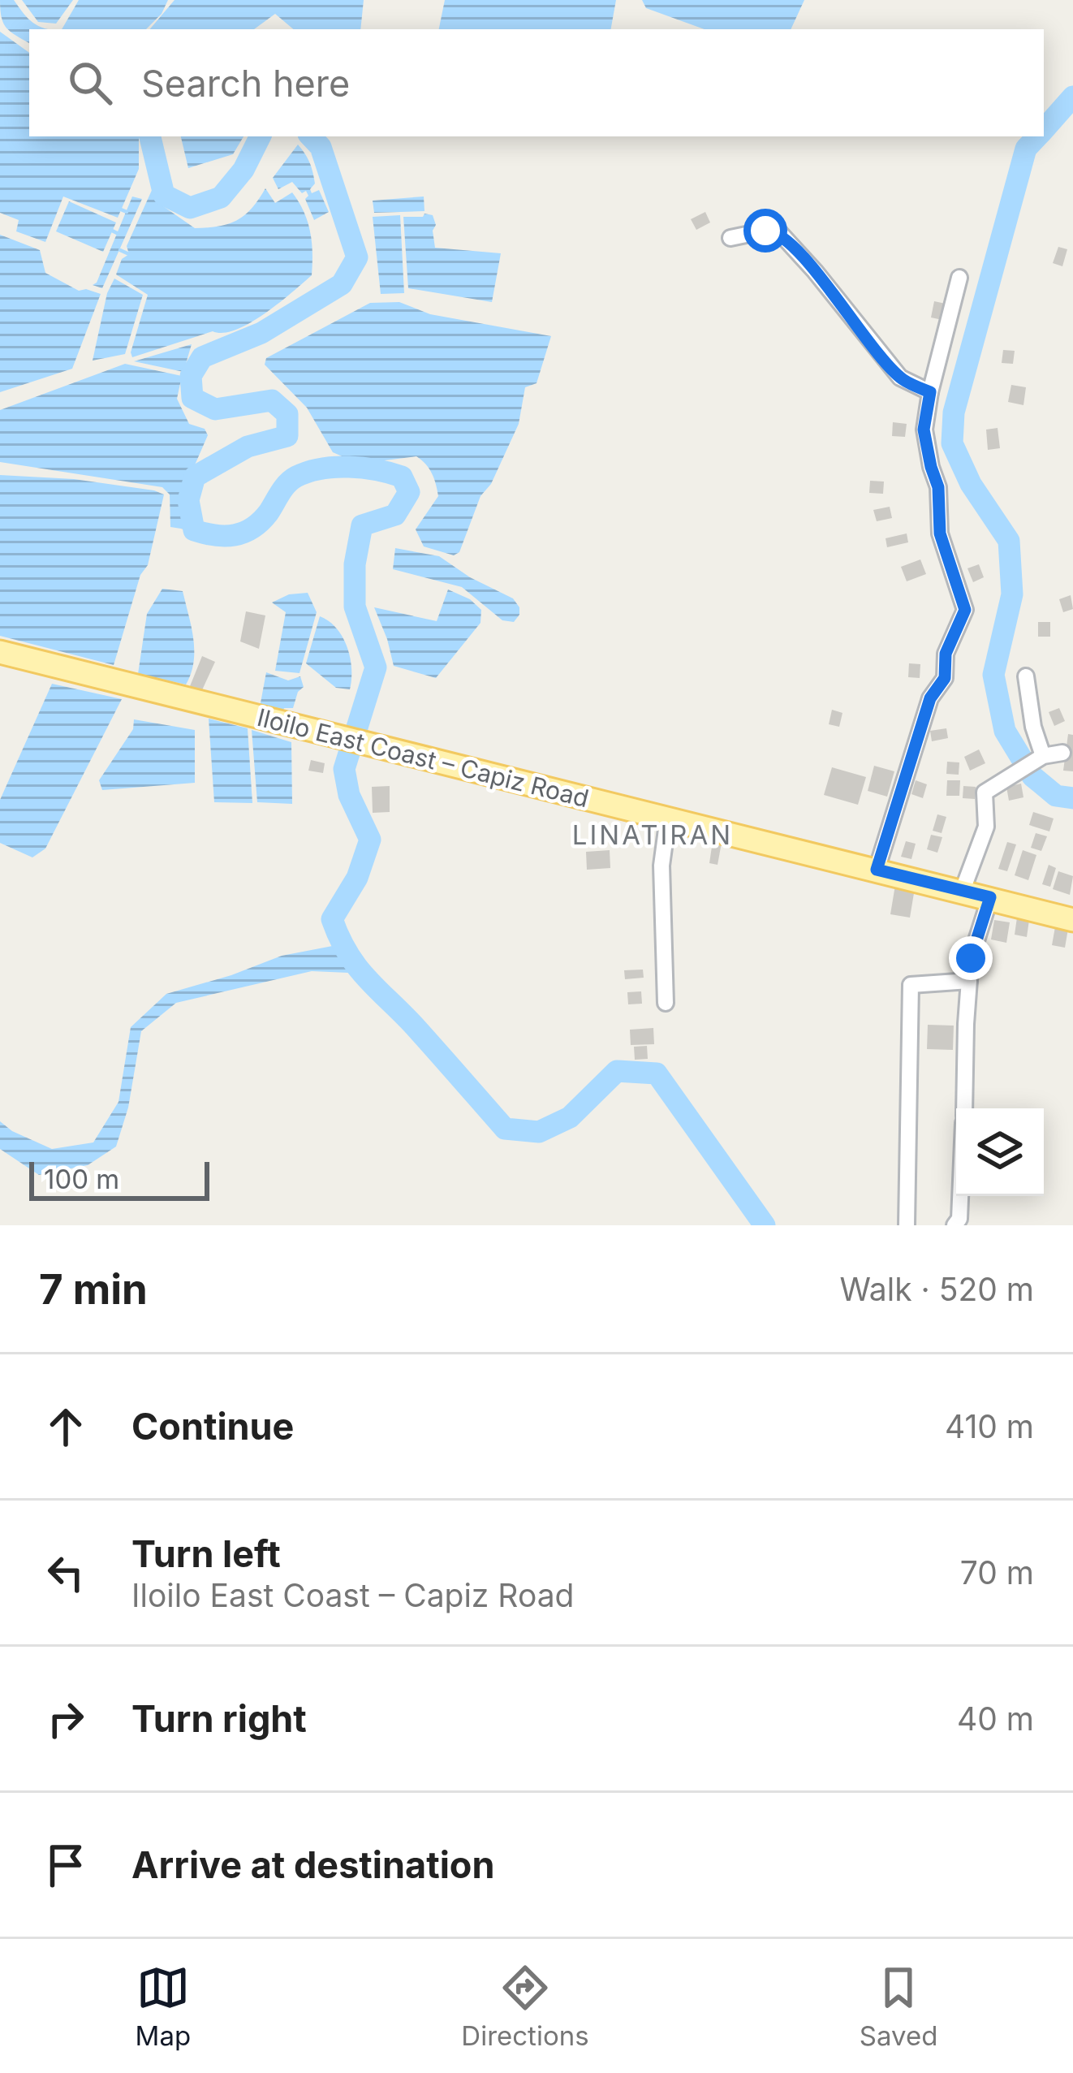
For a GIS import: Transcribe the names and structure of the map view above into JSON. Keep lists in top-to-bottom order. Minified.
{"streets":{"main road":["Iloilo East Coast – Capiz Road"]},"districts":["LINATIRAN"],"scale_bar":"100 m","page":{"search":"Search here","scale":"100 m","heading":["7 min","Walk · 520 m"],"list":[["Continue","410 m"],["Turn left","Iloilo East Coast – Capiz Road","70 m"],["Turn right","40 m"],"Arrive at destination"],"nav":["Map","Directions","Saved"]}}
